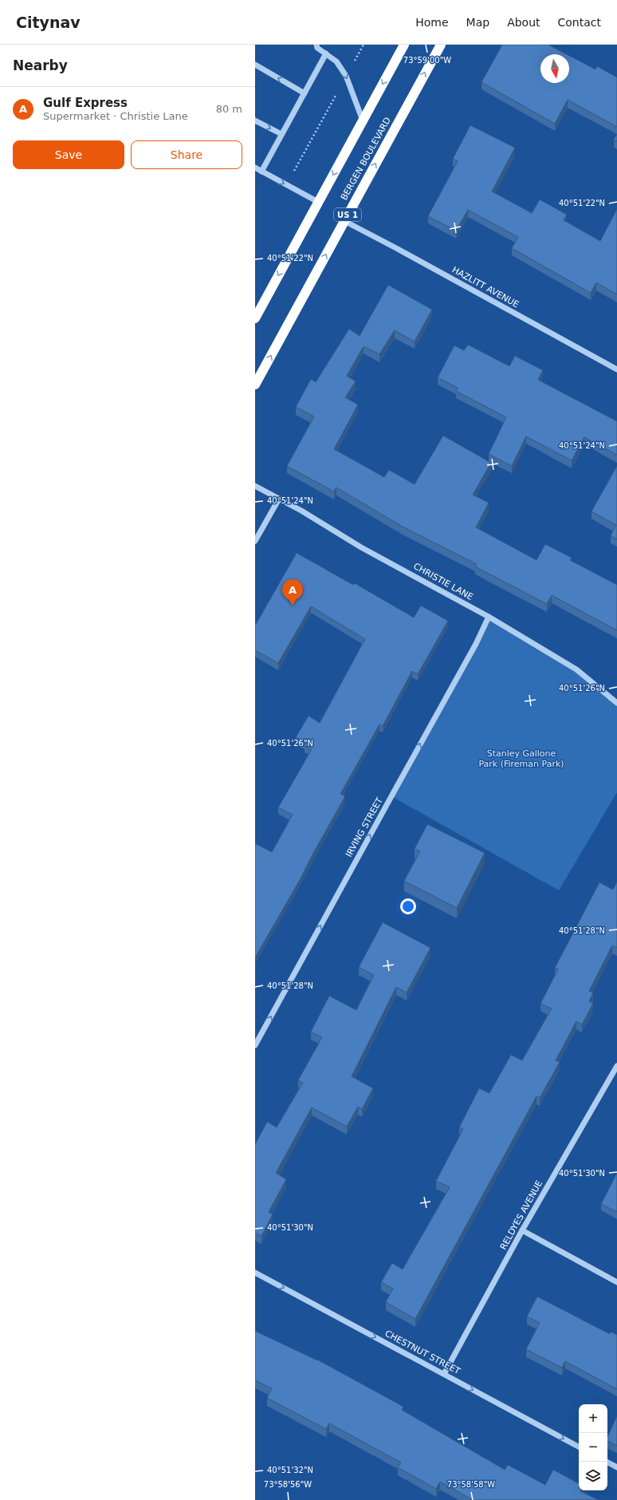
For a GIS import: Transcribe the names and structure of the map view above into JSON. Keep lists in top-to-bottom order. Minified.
{"streets":{"highway":["BERGEN BOULEVARD","US 1"],"street":["HAZLITT AVENUE","CHRISTIE LANE","IRVING STREET","RELDYES AVENUE","CHESTNUT STREET"]},"crossings":[["BERGEN BOULEVARD","HAZLITT AVENUE"],["CHRISTIE LANE","IRVING STREET"],["RELDYES AVENUE","CHESTNUT STREET"]],"one_way":["IRVING STREET","CHESTNUT STREET"],"parks":["Stanley Gallone Park (Fireman Park)"],"north":"bottom","page":{"header":"Citynav","nav":["Home","Map","About","Contact"],"heading":"Nearby","list":[{"mark":"A","name":"Gulf Express","note":"Supermarket · Christie Lane","value":"80 m"}],"buttons":["Save","Share"],"pins":"A","map_buttons":["+","−"]},"coordinates":["73°59'00\"W","40°51'22\"N","40°51'24\"N","40°51'26\"N","40°51'28\"N","40°51'30\"N","40°51'32\"N","73°58'56\"W","73°58'58\"W"]}
